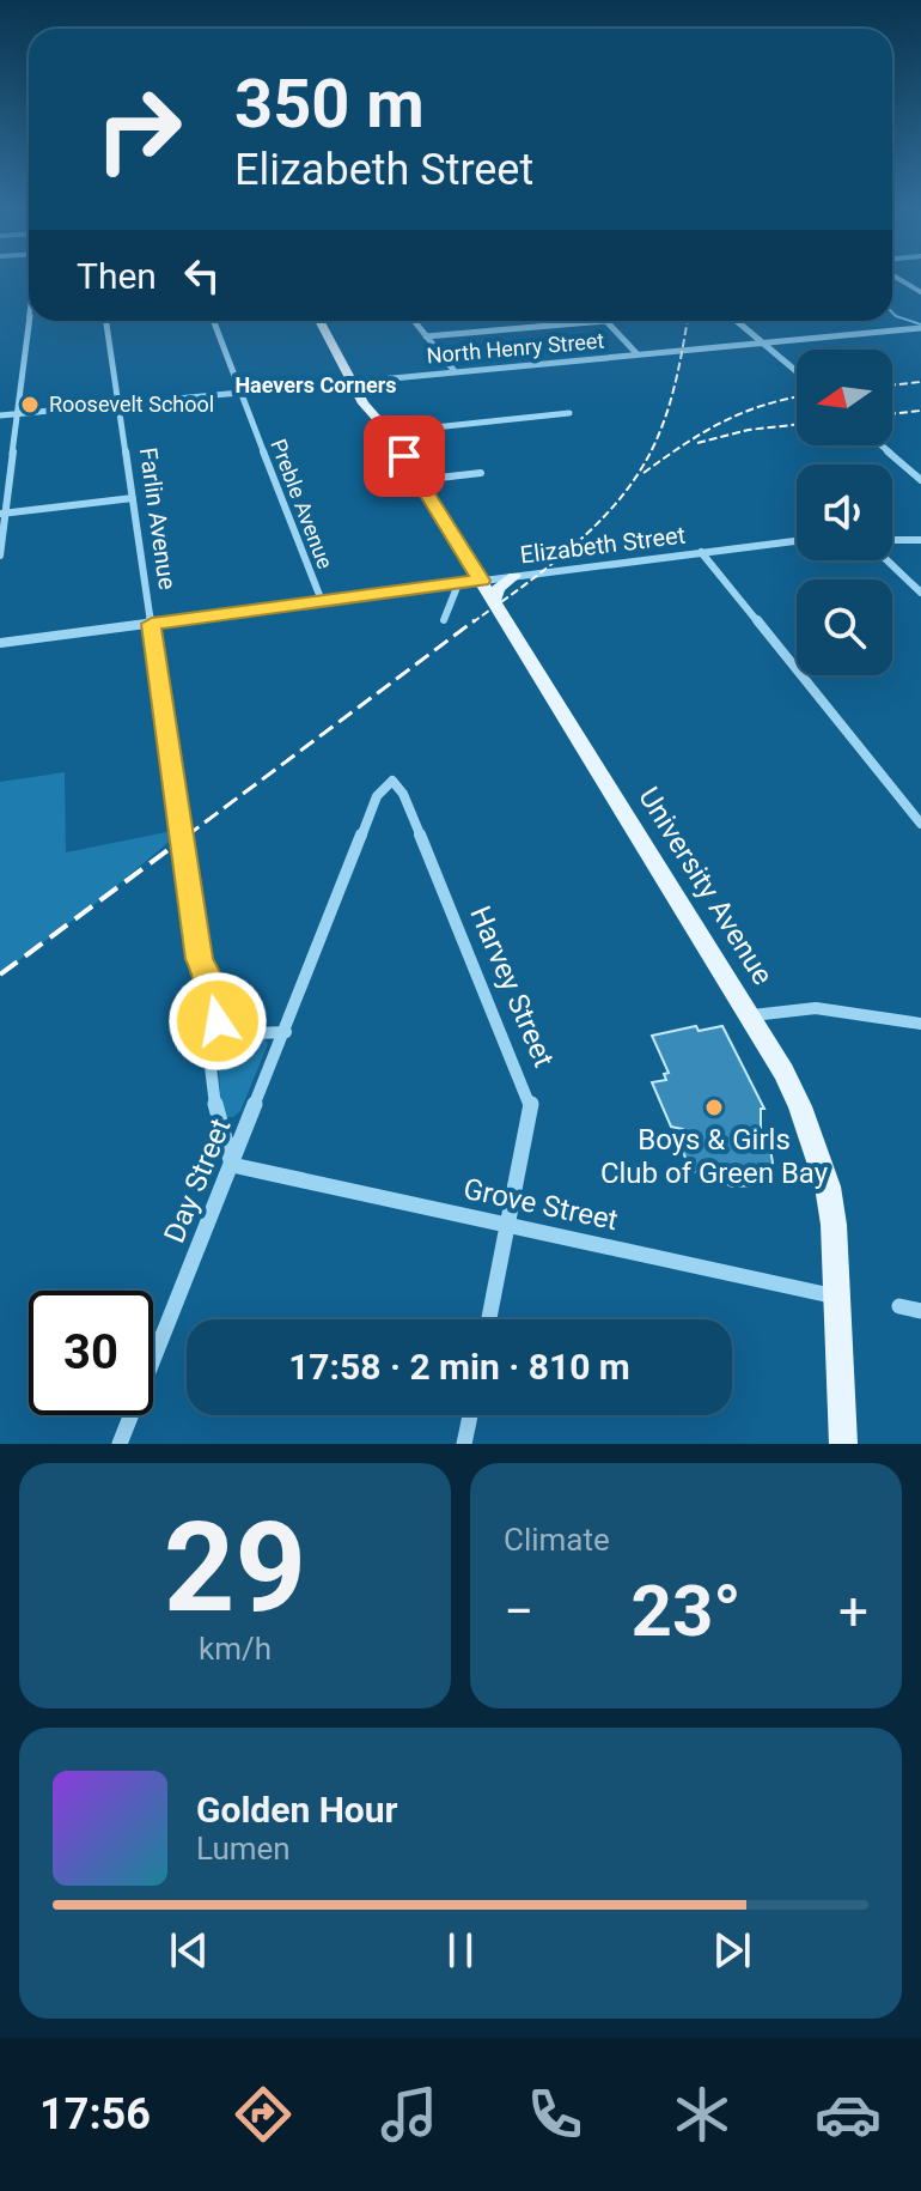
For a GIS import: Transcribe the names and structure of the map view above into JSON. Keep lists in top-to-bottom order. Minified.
{"streets":{"main road":["University Avenue"],"street":["North Henry Street","Preble Avenue","Farlin Avenue","Elizabeth Street","Harvey Street","Day Street","Grove Street"]},"crossings":[["North Henry Street","Preble Avenue"],["North Henry Street","Farlin Avenue"],["North Henry Street","University Avenue"],["Preble Avenue","Elizabeth Street"],["Farlin Avenue","Elizabeth Street"],["Farlin Avenue","Day Street"],["Farlin Avenue","Grove Street"],["Elizabeth Street","University Avenue"],["University Avenue","Grove Street"],["Harvey Street","Day Street"],["Harvey Street","Grove Street"],["Day Street","Grove Street"]],"districts":["Haevers Corners"],"places":["Roosevelt School","Boys & Girls Club of Green Bay"],"north":"left","page":{"turn":["350 m","Elizabeth Street"],"then":"Then","limit":"30","trip":"17:58 · 2 min · 810 m","tile":[["29","km/h"],"Climate"],"heat":["−","23°","+"],"song":["Golden Hour","Lumen"],"tabs":"17:56"}}
